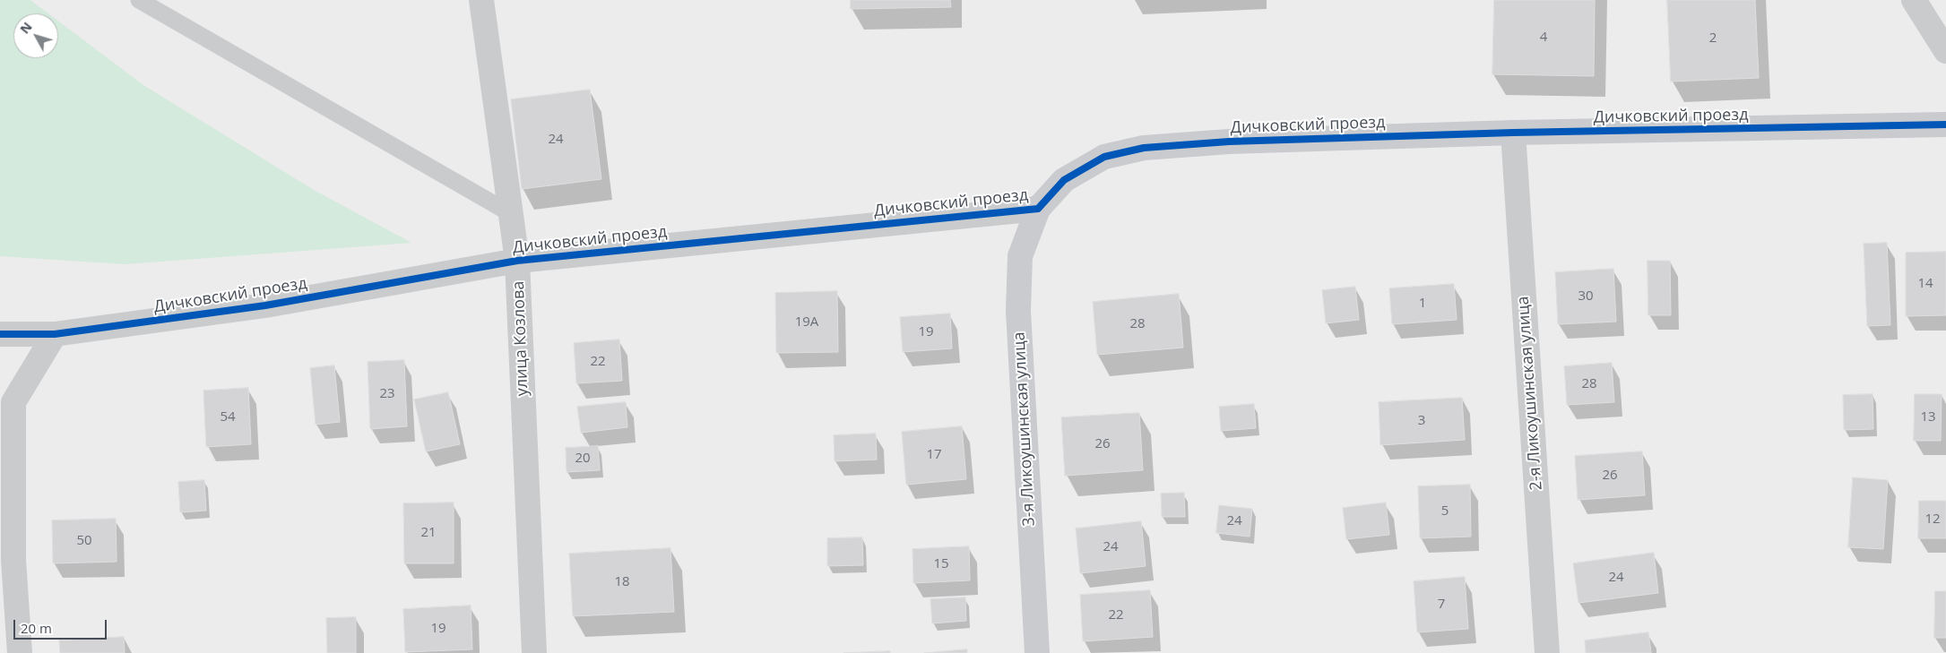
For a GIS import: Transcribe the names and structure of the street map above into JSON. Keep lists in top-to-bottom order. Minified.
{"streets":{"street":["Дичковский проезд","улица Козлова","2-я Ликоушинская улица","3-я Ликоушинская улица"]},"crossings":[["Дичковский проезд","улица Козлова"],["Дичковский проезд","2-я Ликоушинская улица"],["Дичковский проезд","3-я Ликоушинская улица"]],"house_numbers":["4","2","24","14","30","1","19А","28","19","22","28","23","54","13","3","26","17","20","26","5","12","24","21","50","24","15","24","18","7","22","19"],"scale_bar":"20 m","north":"top left"}
